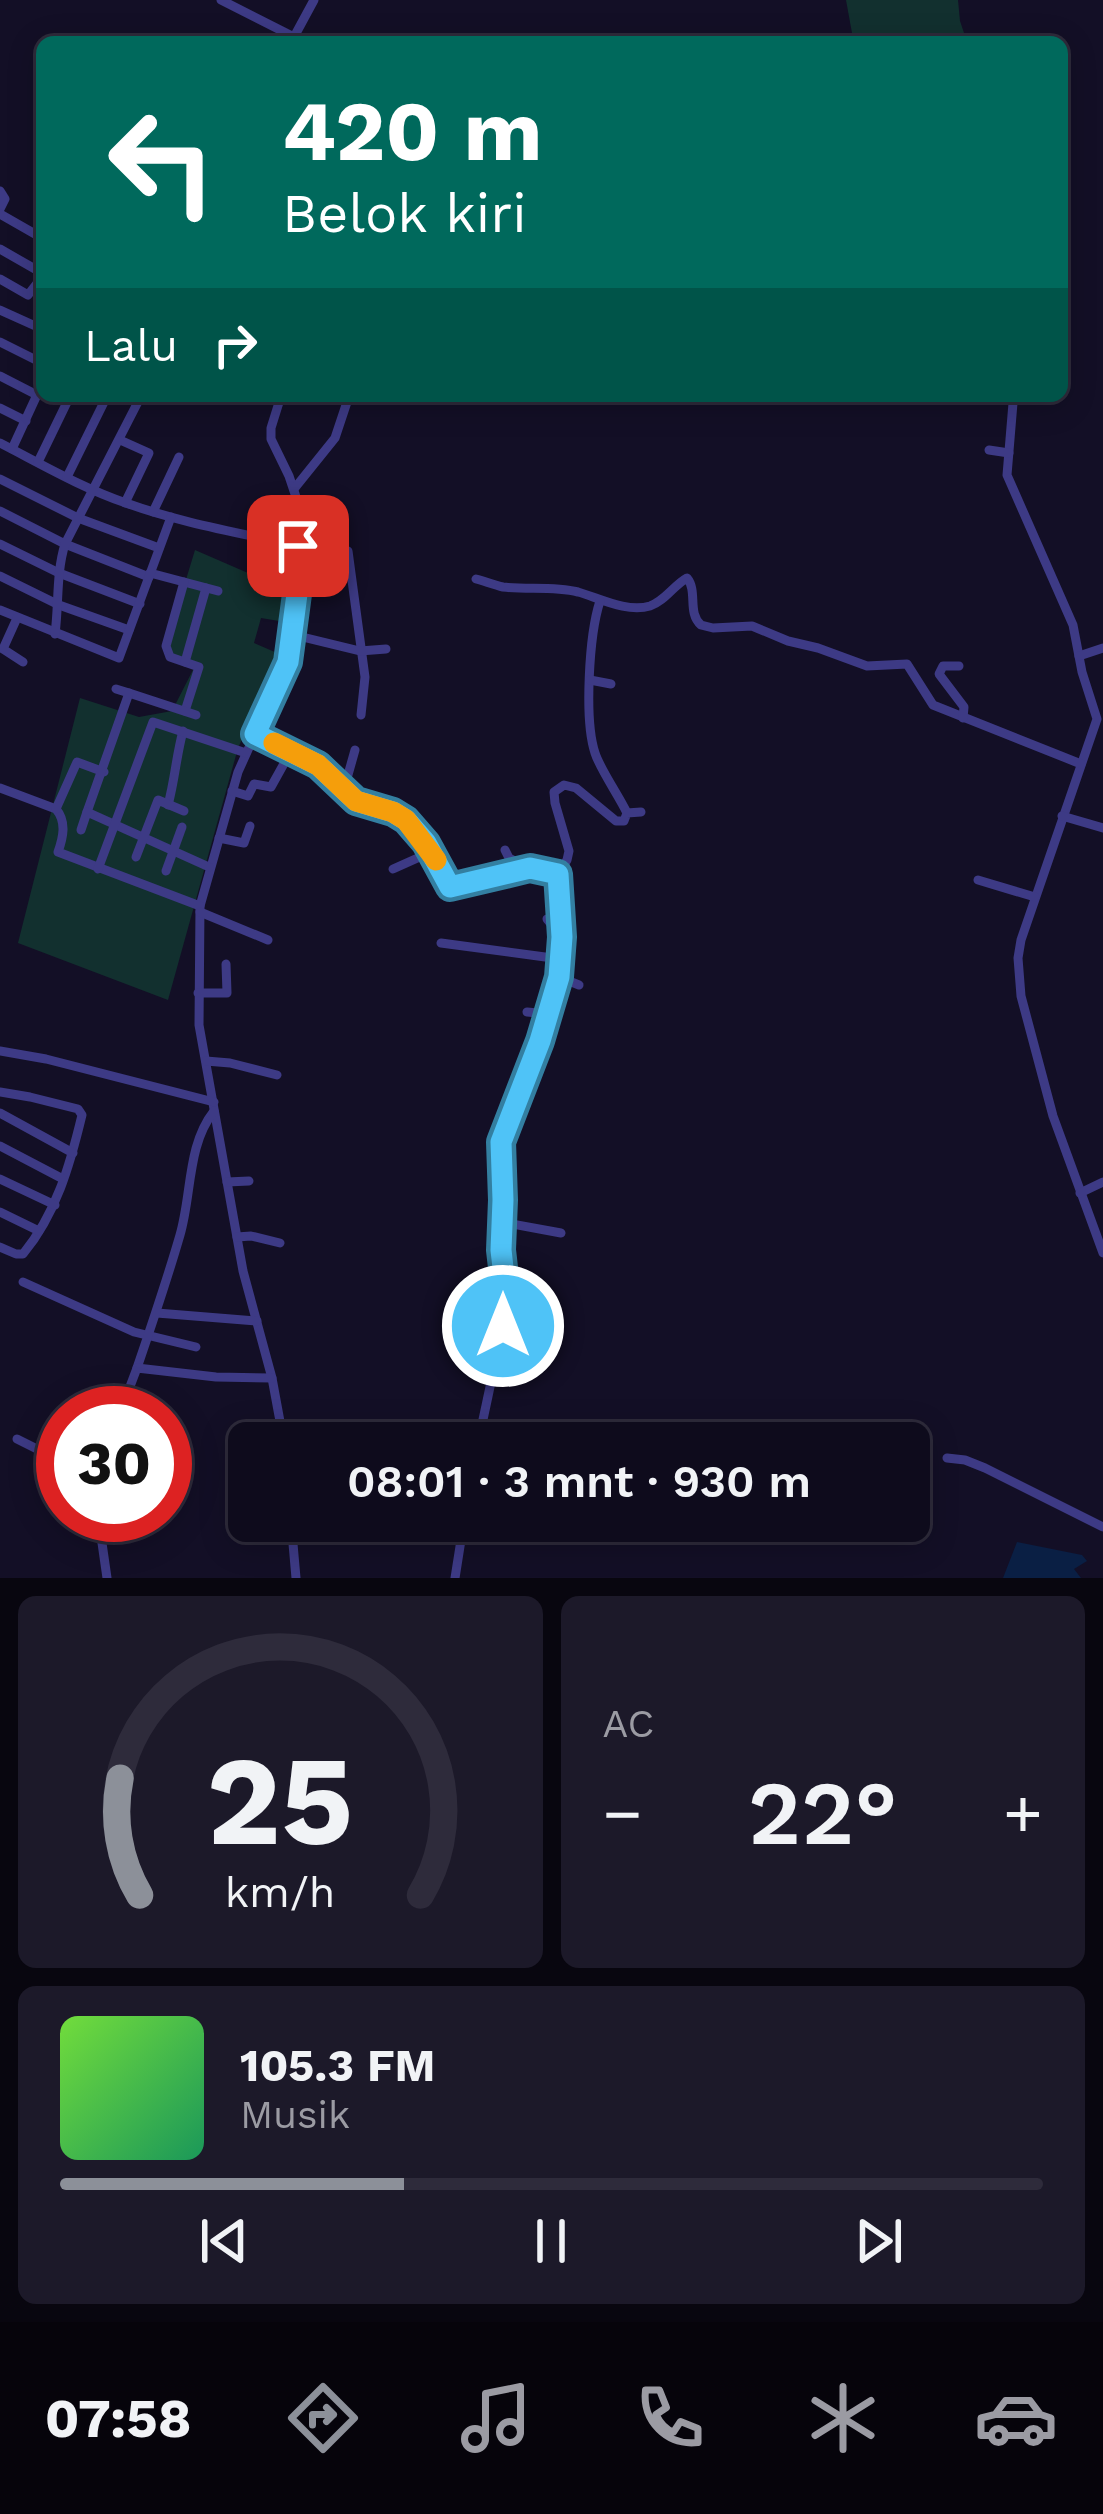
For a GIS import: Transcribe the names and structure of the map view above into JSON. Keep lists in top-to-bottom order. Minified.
{"page":{"turn":["420 m","Belok kiri"],"then":"Lalu","limit":"30","trip":"08:01 · 3 mnt · 930 m","tile":"AC","heat":["−","22°","+"],"song":["105.3 FM","Musik"],"tabs":"07:58","gauge":["25","km/h"]}}
